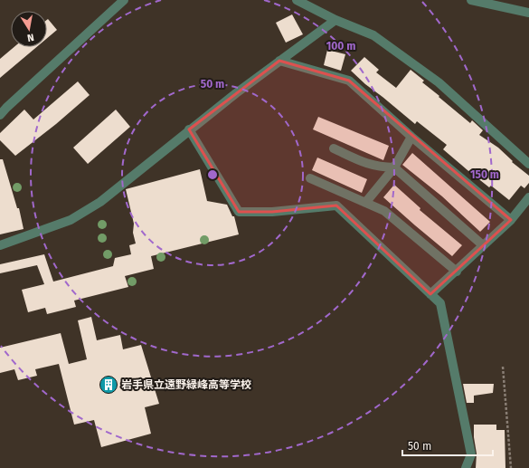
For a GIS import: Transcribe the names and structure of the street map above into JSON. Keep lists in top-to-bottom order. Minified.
{"places":{"building":["岩手県立遠野緑峰高等学校"]},"scale_bar":"50 m","north":"bottom","rings":["100 m","50 m","150 m"]}
